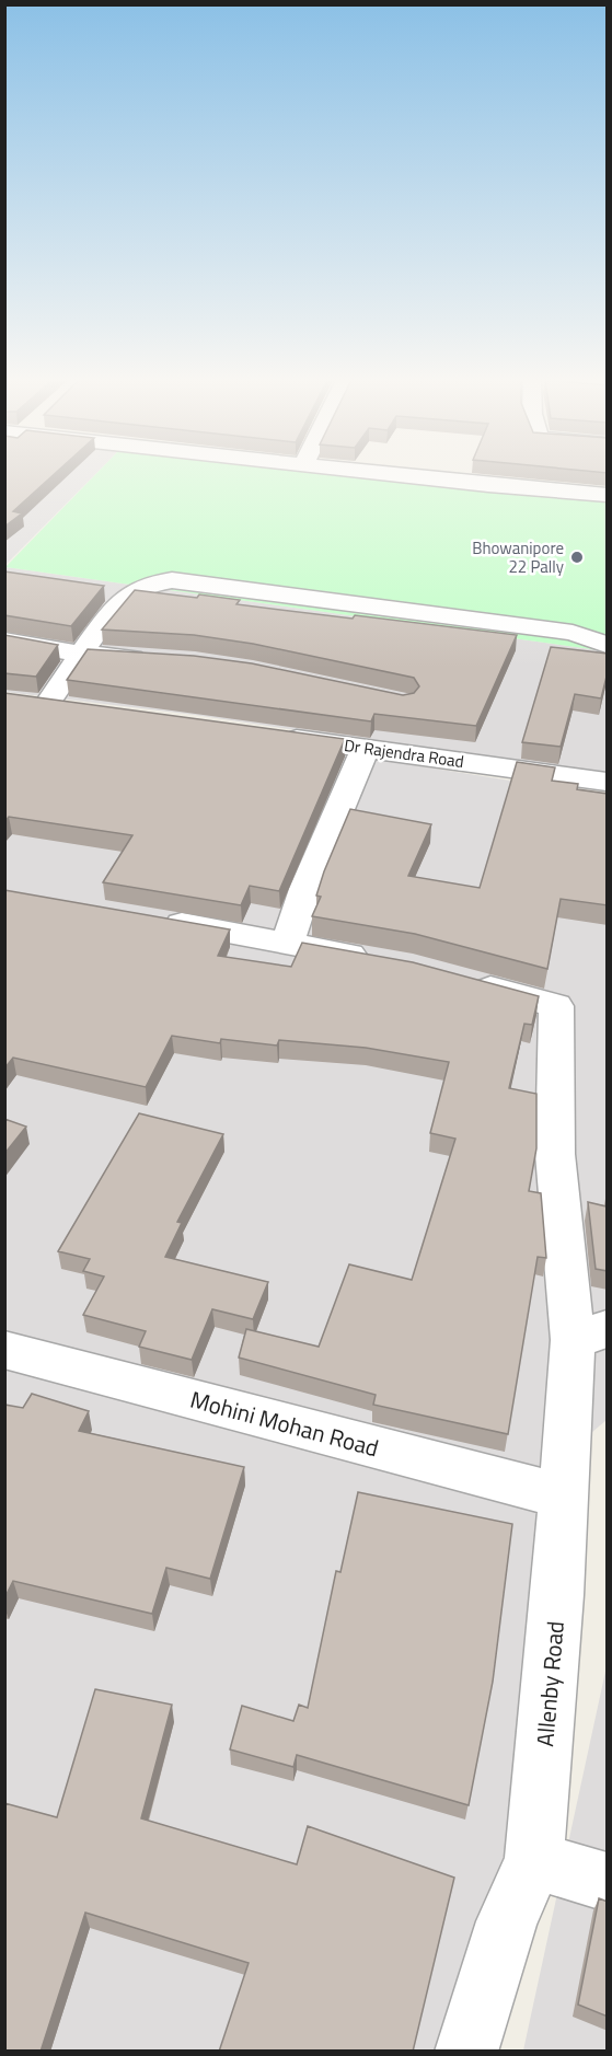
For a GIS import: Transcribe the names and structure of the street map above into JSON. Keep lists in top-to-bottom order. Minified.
{"streets":{"street":["Dr Rajendra Road","Mohini Mohan Road","Allenby Road"]},"crossings":[["Mohini Mohan Road","Allenby Road"]],"places":["Bhowanipore 22 Pally"]}
